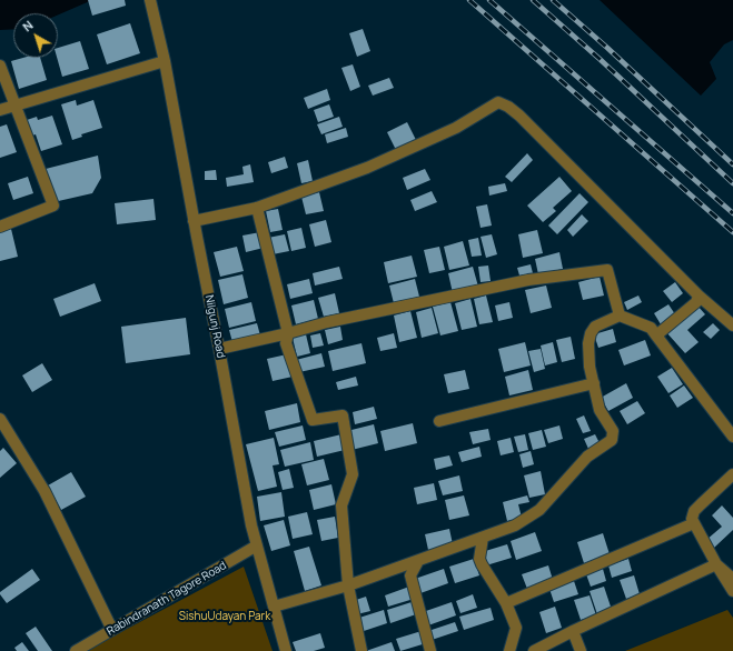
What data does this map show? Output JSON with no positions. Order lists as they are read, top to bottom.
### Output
{
  "streets": {
    "street": ["Nilgunj Road", "Rabindranath Tagore Road"]
  },
  "crossings": [
    ["Nilgunj Road", "Rabindranath Tagore Road"]
  ],
  "parks": ["SishuUdayan Park"],
  "north": "top left"
}
